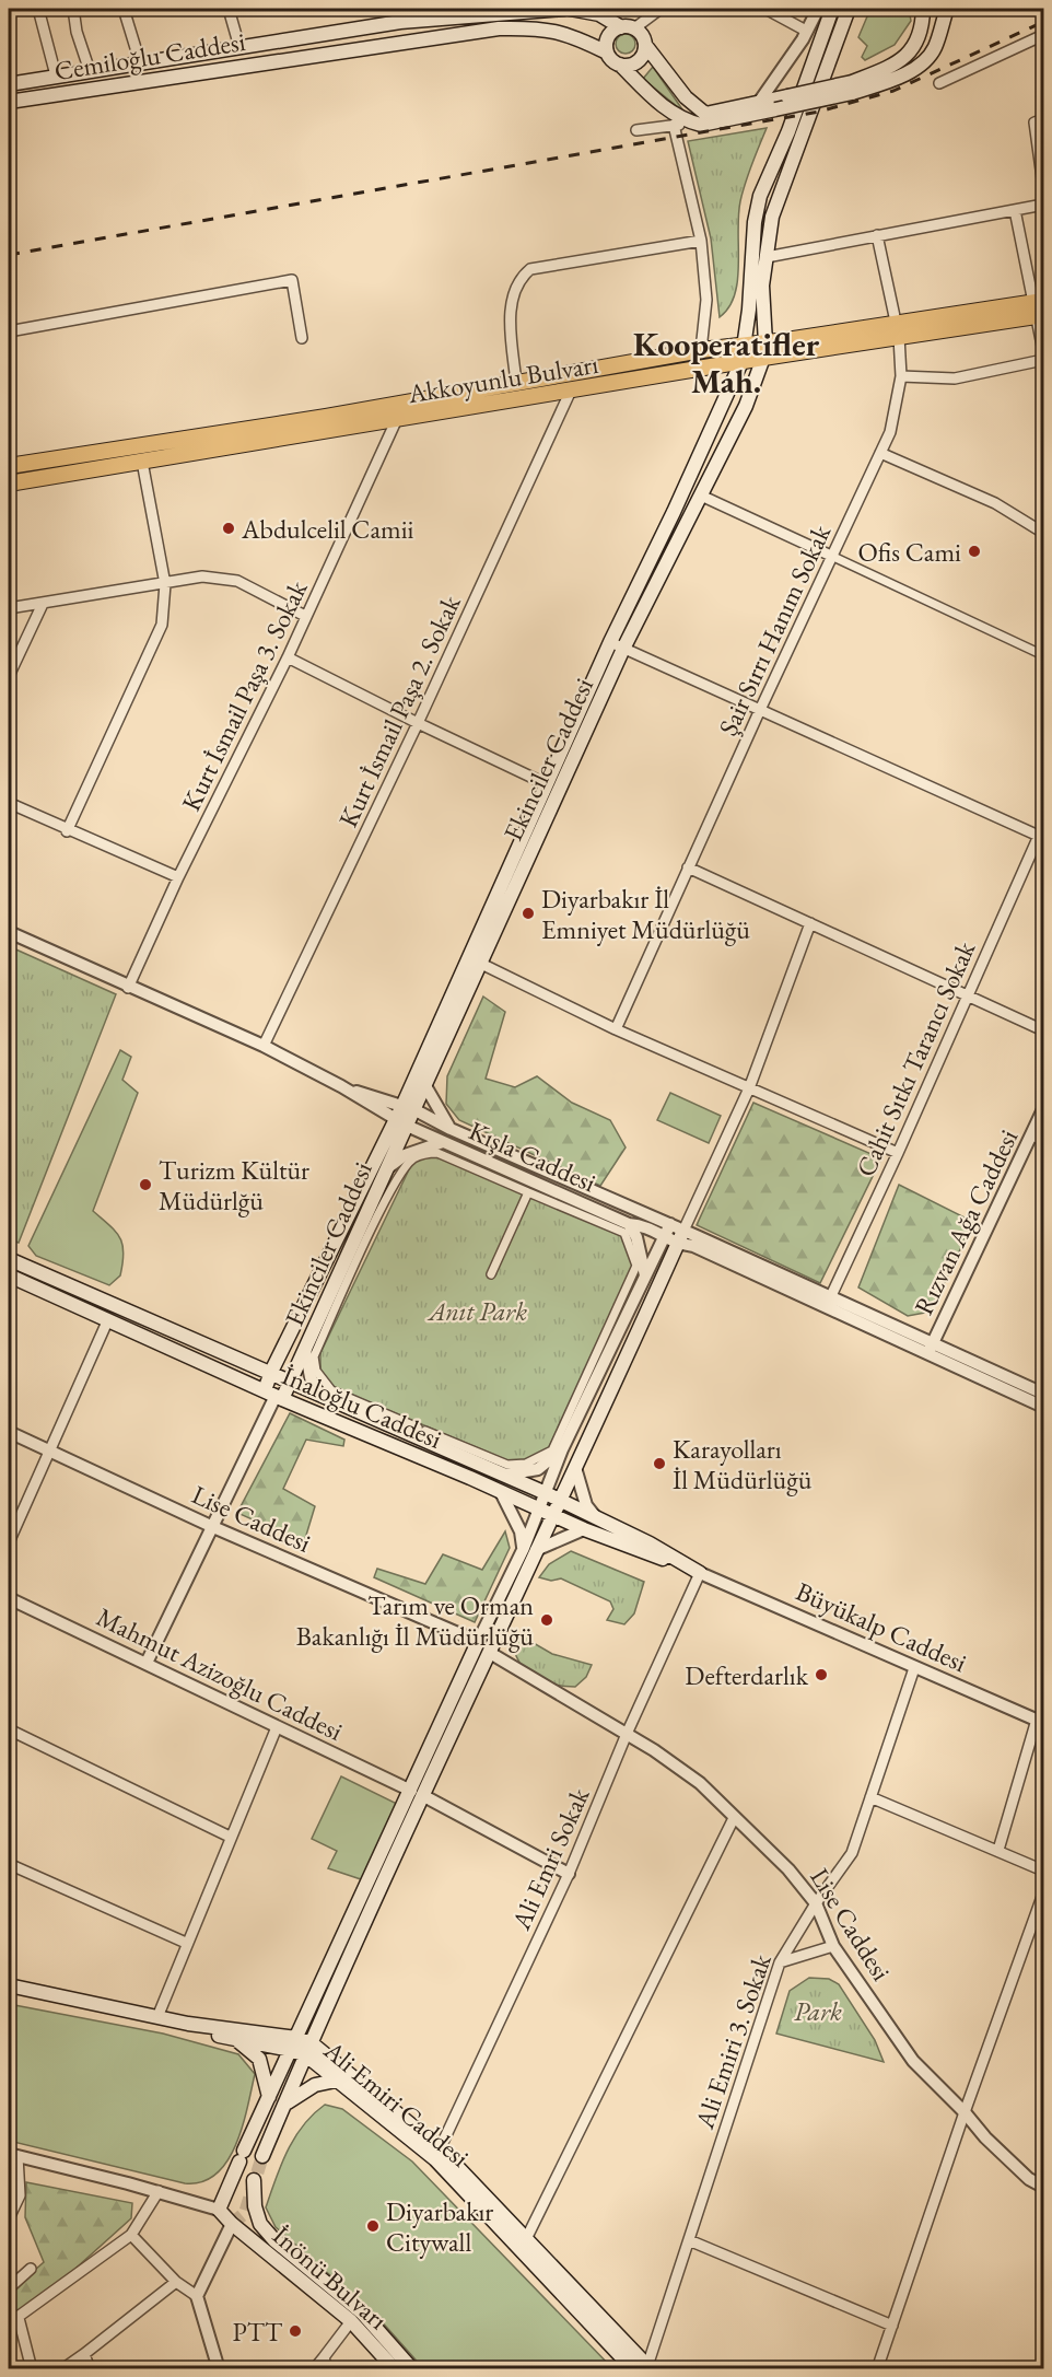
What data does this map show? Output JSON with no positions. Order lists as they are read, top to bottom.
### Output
{
  "streets": {
    "main road": [
      "Cemiloğlu Caddesi",
      "Akkoyunlu Bulvarı",
      "Ekinciler Caddesi",
      "İnaloğlu Caddesi",
      "Ali Emiri Caddesi",
      "İnönü Bulvarı"
    ],
    "street": [
      "Şair Sırrı Hanım Sokak",
      "Kurt İsmail Paşa 3. Sokak",
      "Kurt İsmail Paşa 2. Sokak",
      "Cahit Sıtkı Tarancı Sokak",
      "Kışla Caddesi",
      "Rızvan Ağa Caddesi",
      "Lise Caddesi",
      "Büyükalp Caddesi",
      "Mahmut Azizoğlu Caddesi",
      "Ali Emri Sokak",
      "Ali Emiri 3. Sokak"
    ]
  },
  "crossings": [
    ["Akkoyunlu Bulvarı", "Şair Sırrı Hanım Sokak"],
    ["Akkoyunlu Bulvarı", "Kurt İsmail Paşa 3. Sokak"],
    ["Akkoyunlu Bulvarı", "Kurt İsmail Paşa 2. Sokak"],
    ["Akkoyunlu Bulvarı", "Ekinciler Caddesi"],
    ["Kurt İsmail Paşa 3. Sokak", "Kışla Caddesi"],
    ["Kurt İsmail Paşa 2. Sokak", "Kışla Caddesi"],
    ["Ekinciler Caddesi", "Kışla Caddesi"],
    ["Ekinciler Caddesi", "İnaloğlu Caddesi"],
    ["Ekinciler Caddesi", "Lise Caddesi"],
    ["Ekinciler Caddesi", "Mahmut Azizoğlu Caddesi"],
    ["Cahit Sıtkı Tarancı Sokak", "Kışla Caddesi"],
    ["Kışla Caddesi", "Rızvan Ağa Caddesi"],
    ["İnaloğlu Caddesi", "Büyükalp Caddesi"],
    ["İnaloğlu Caddesi", "Ali Emri Sokak"],
    ["Lise Caddesi", "Ali Emri Sokak"],
    ["Lise Caddesi", "Ali Emiri 3. Sokak"],
    ["Büyükalp Caddesi", "Ali Emri Sokak"],
    ["Büyükalp Caddesi", "Ali Emiri 3. Sokak"],
    ["Mahmut Azizoğlu Caddesi", "Ali Emri Sokak"],
    ["Ali Emri Sokak", "Ali Emiri Caddesi"]
  ],
  "districts": ["Kooperatifler Mah."],
  "parks": ["Anıt Park", "Park"],
  "places": [
    "Abdulcelil Camii",
    "Ofis Cami",
    "Diyarbakır İl Emniyet Müdürlüğü",
    "Turizm Kültür Müdürlğü",
    "Karayolları İl Müdürlüğü",
    "Tarım ve Orman Bakanlığı İl Müdürlüğü",
    "Defterdarlık",
    "Diyarbakır Citywall",
    "PTT"
  ]
}
